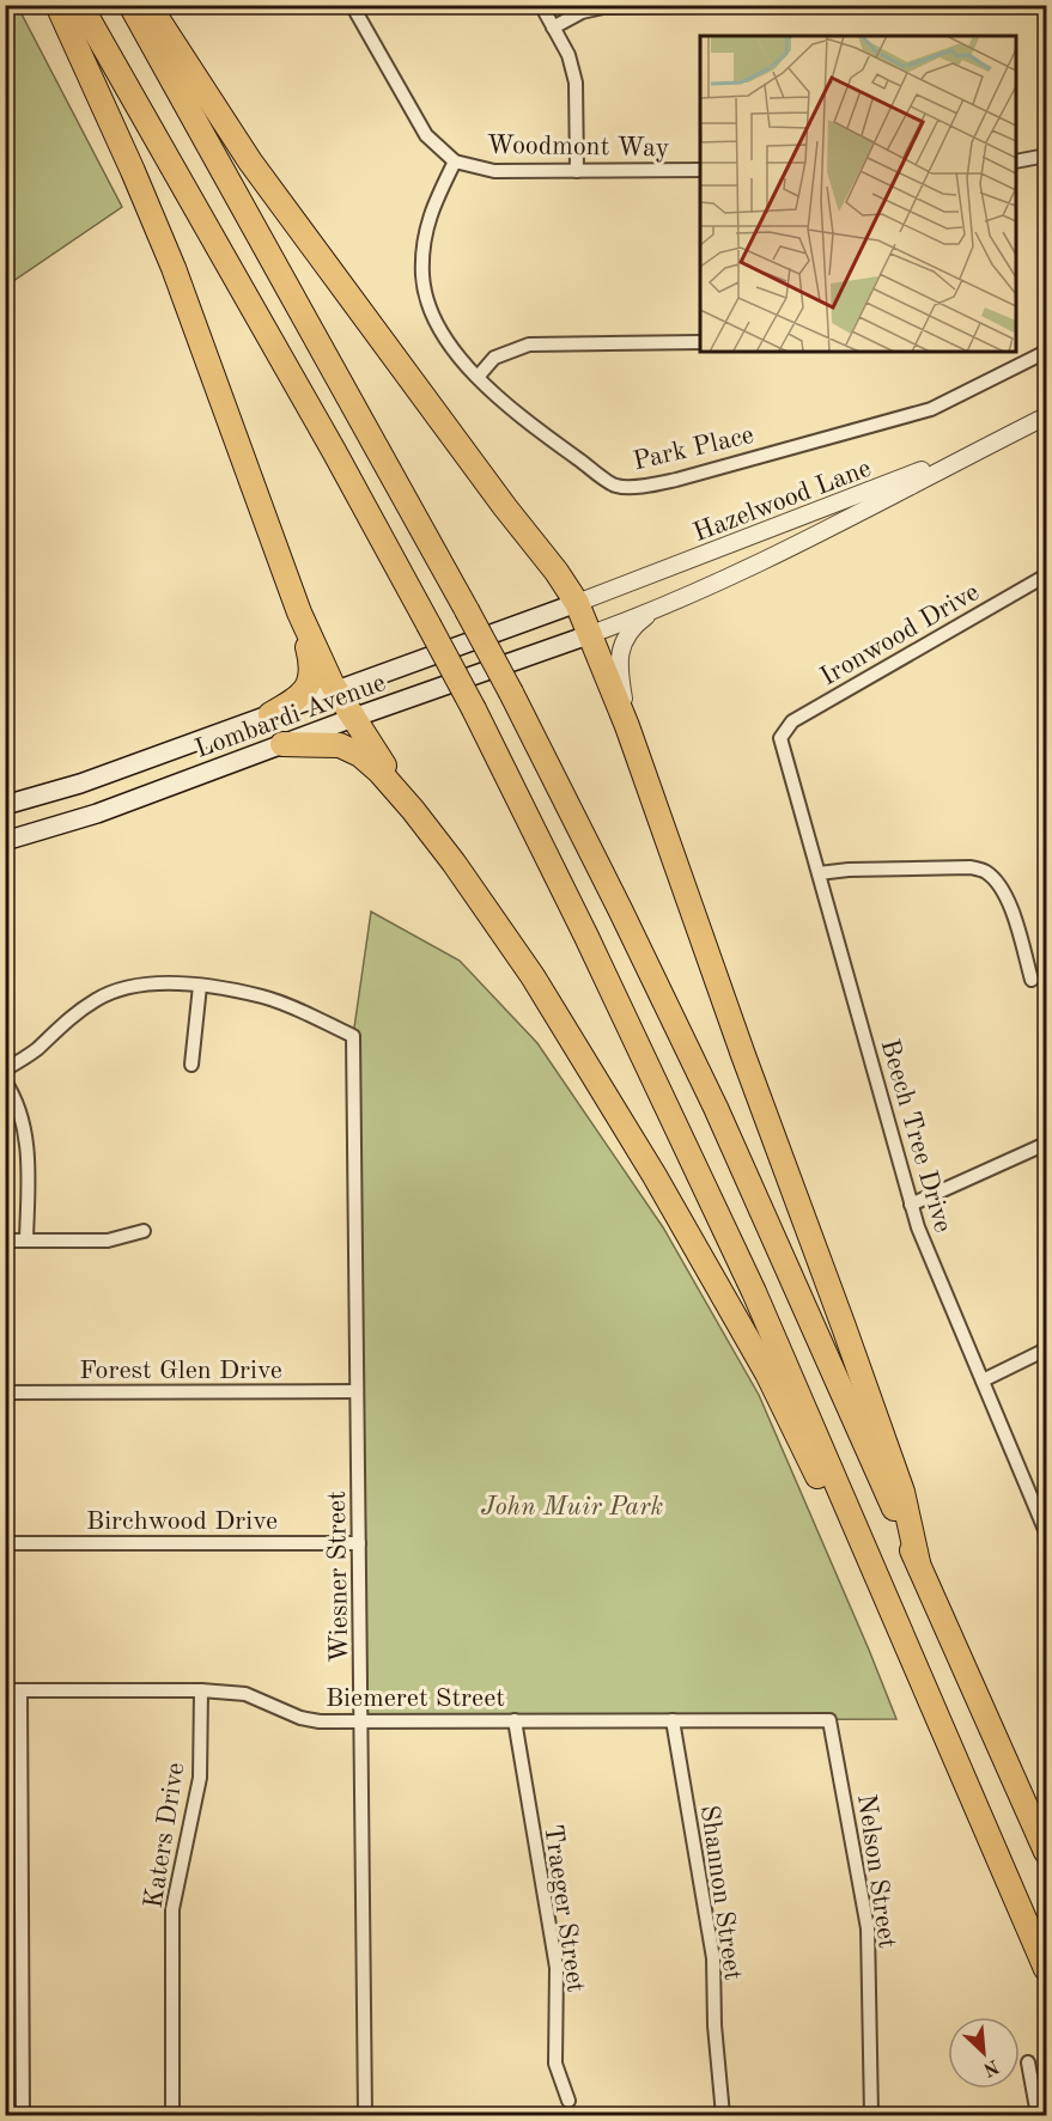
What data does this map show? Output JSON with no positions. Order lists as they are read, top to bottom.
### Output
{
  "streets": {
    "main road": ["Lombardi Avenue"],
    "street": [
      "Woodmont Way",
      "Park Place",
      "Hazelwood Lane",
      "Ironwood Drive",
      "Beech Tree Drive",
      "Forest Glen Drive",
      "Birchwood Drive",
      "Wiesner Street",
      "Biemeret Street",
      "Katers Drive",
      "Nelson Street",
      "Shannon Street",
      "Traeger Street"
    ]
  },
  "crossings": [
    ["Woodmont Way", "Park Place"],
    ["Hazelwood Lane", "Lombardi Avenue"],
    ["Ironwood Drive", "Beech Tree Drive"],
    ["Forest Glen Drive", "Wiesner Street"],
    ["Birchwood Drive", "Wiesner Street"],
    ["Wiesner Street", "Biemeret Street"],
    ["Biemeret Street", "Katers Drive"],
    ["Biemeret Street", "Nelson Street"],
    ["Biemeret Street", "Shannon Street"],
    ["Biemeret Street", "Traeger Street"]
  ],
  "parks": ["John Muir Park"],
  "north": "bottom right"
}
